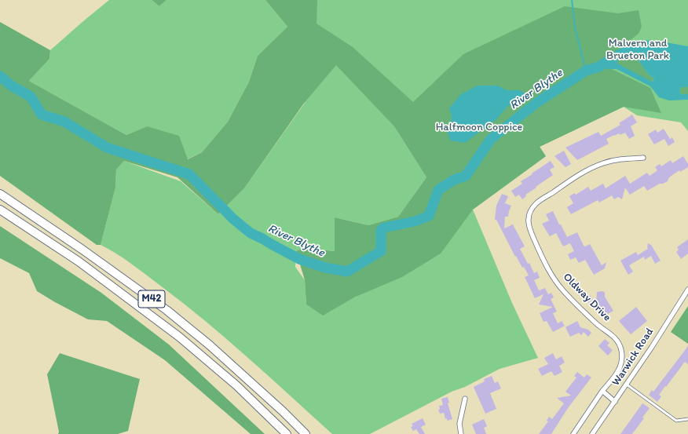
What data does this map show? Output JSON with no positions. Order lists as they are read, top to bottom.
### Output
{
  "streets": {
    "highway": ["M42"],
    "street": ["Oldway Drive", "Warwick Road"]
  },
  "crossings": [
    ["Oldway Drive", "Warwick Road"]
  ],
  "water": ["River Blythe"],
  "parks": ["Malvern and Brueton Park", "Halfmoon Coppice"]
}
